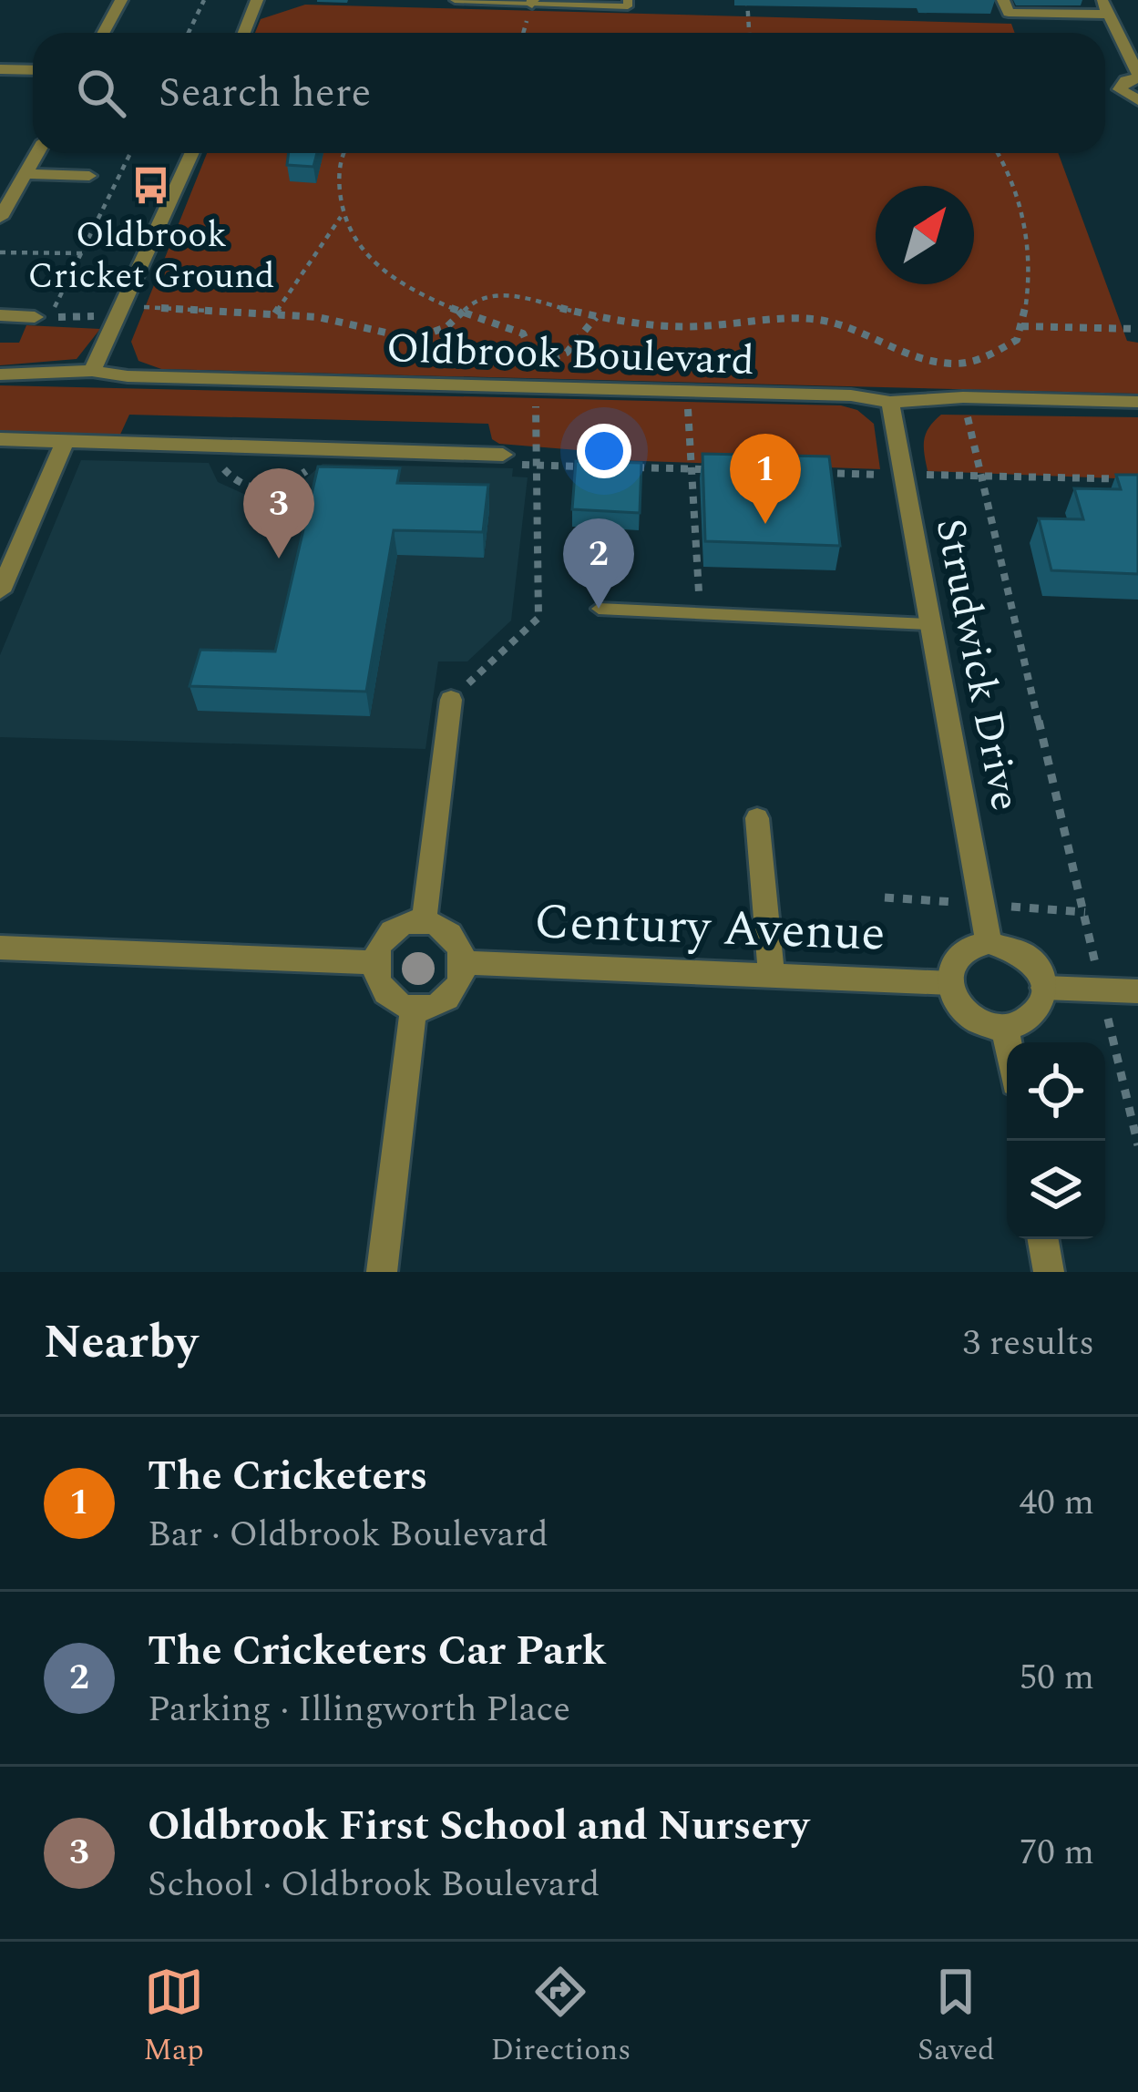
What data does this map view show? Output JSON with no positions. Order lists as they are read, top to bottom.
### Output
{
  "streets": {
    "street": ["Oldbrook Boulevard", "Strudwick Drive", "Century Avenue"]
  },
  "crossings": [
    ["Oldbrook Boulevard", "Strudwick Drive"],
    ["Strudwick Drive", "Century Avenue"]
  ],
  "places": {
    "bus stop": ["Oldbrook Cricket Ground"]
  },
  "north": "top right",
  "page": {
    "search": "Search here",
    "pins": ["1", "3", "2"],
    "heading": ["Nearby", "3 results"],
    "list": [
      {
        "mark": "1",
        "name": "The Cricketers",
        "note": "Bar · Oldbrook Boulevard",
        "value": "40 m"
      },
      {
        "mark": "2",
        "name": "The Cricketers Car Park",
        "note": "Parking · Illingworth Place",
        "value": "50 m"
      },
      {
        "mark": "3",
        "name": "Oldbrook First School and Nursery",
        "note": "School · Oldbrook Boulevard",
        "value": "70 m"
      }
    ],
    "nav": ["Map", "Directions", "Saved"]
  }
}
